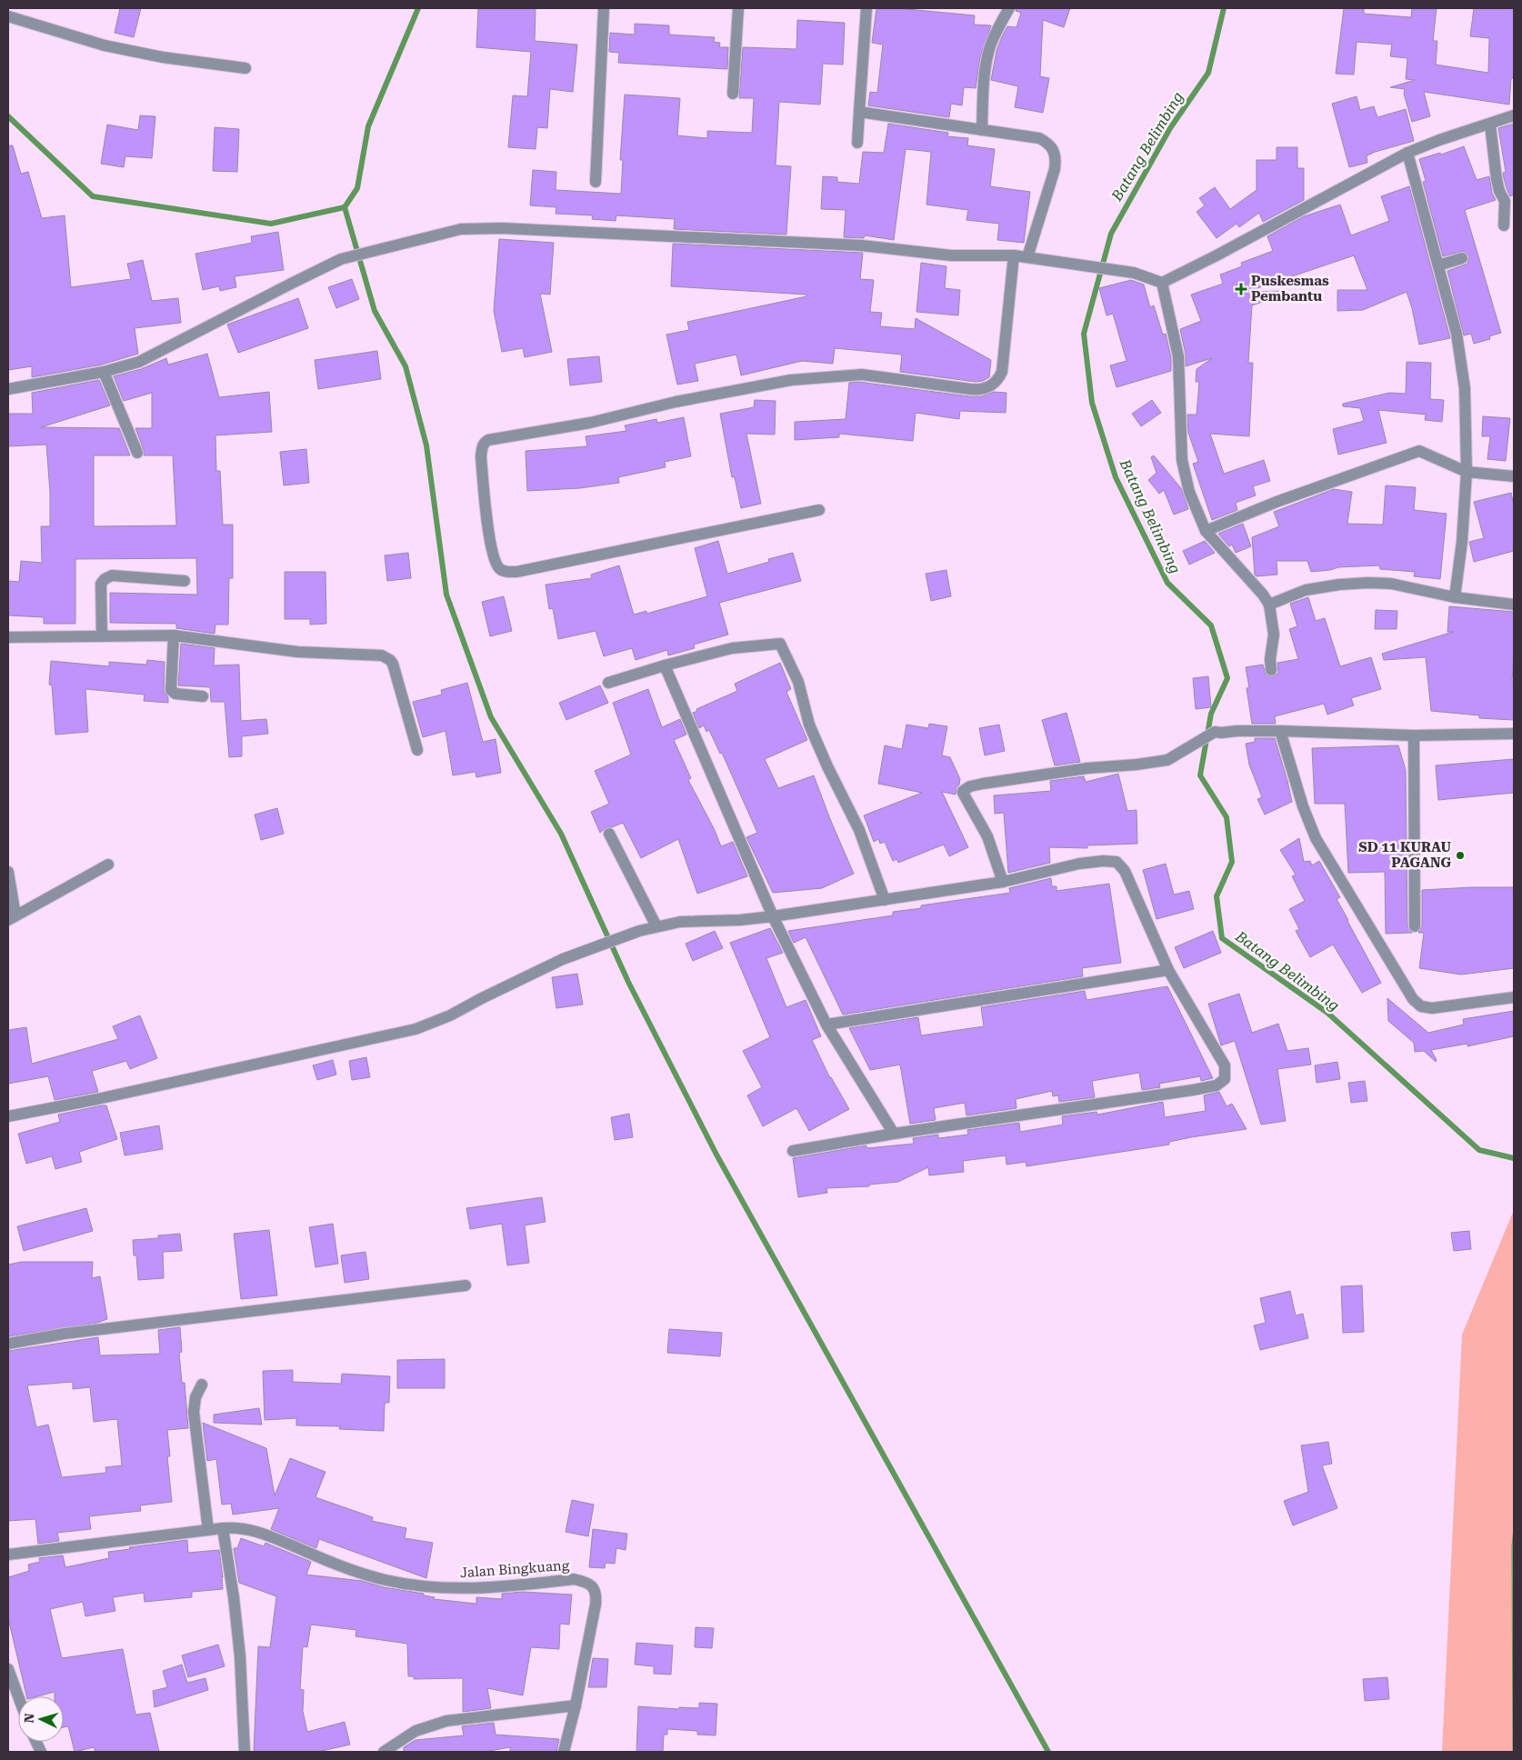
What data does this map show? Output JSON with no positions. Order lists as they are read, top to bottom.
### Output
{
  "streets": {
    "street": ["Jalan Bingkuang"]
  },
  "water": ["Batang Belimbing"],
  "places": {
    "health": ["Puskesmas Pembantu"],
    "other": ["SD 11 KURAU PAGANG"]
  },
  "north": "left"
}
